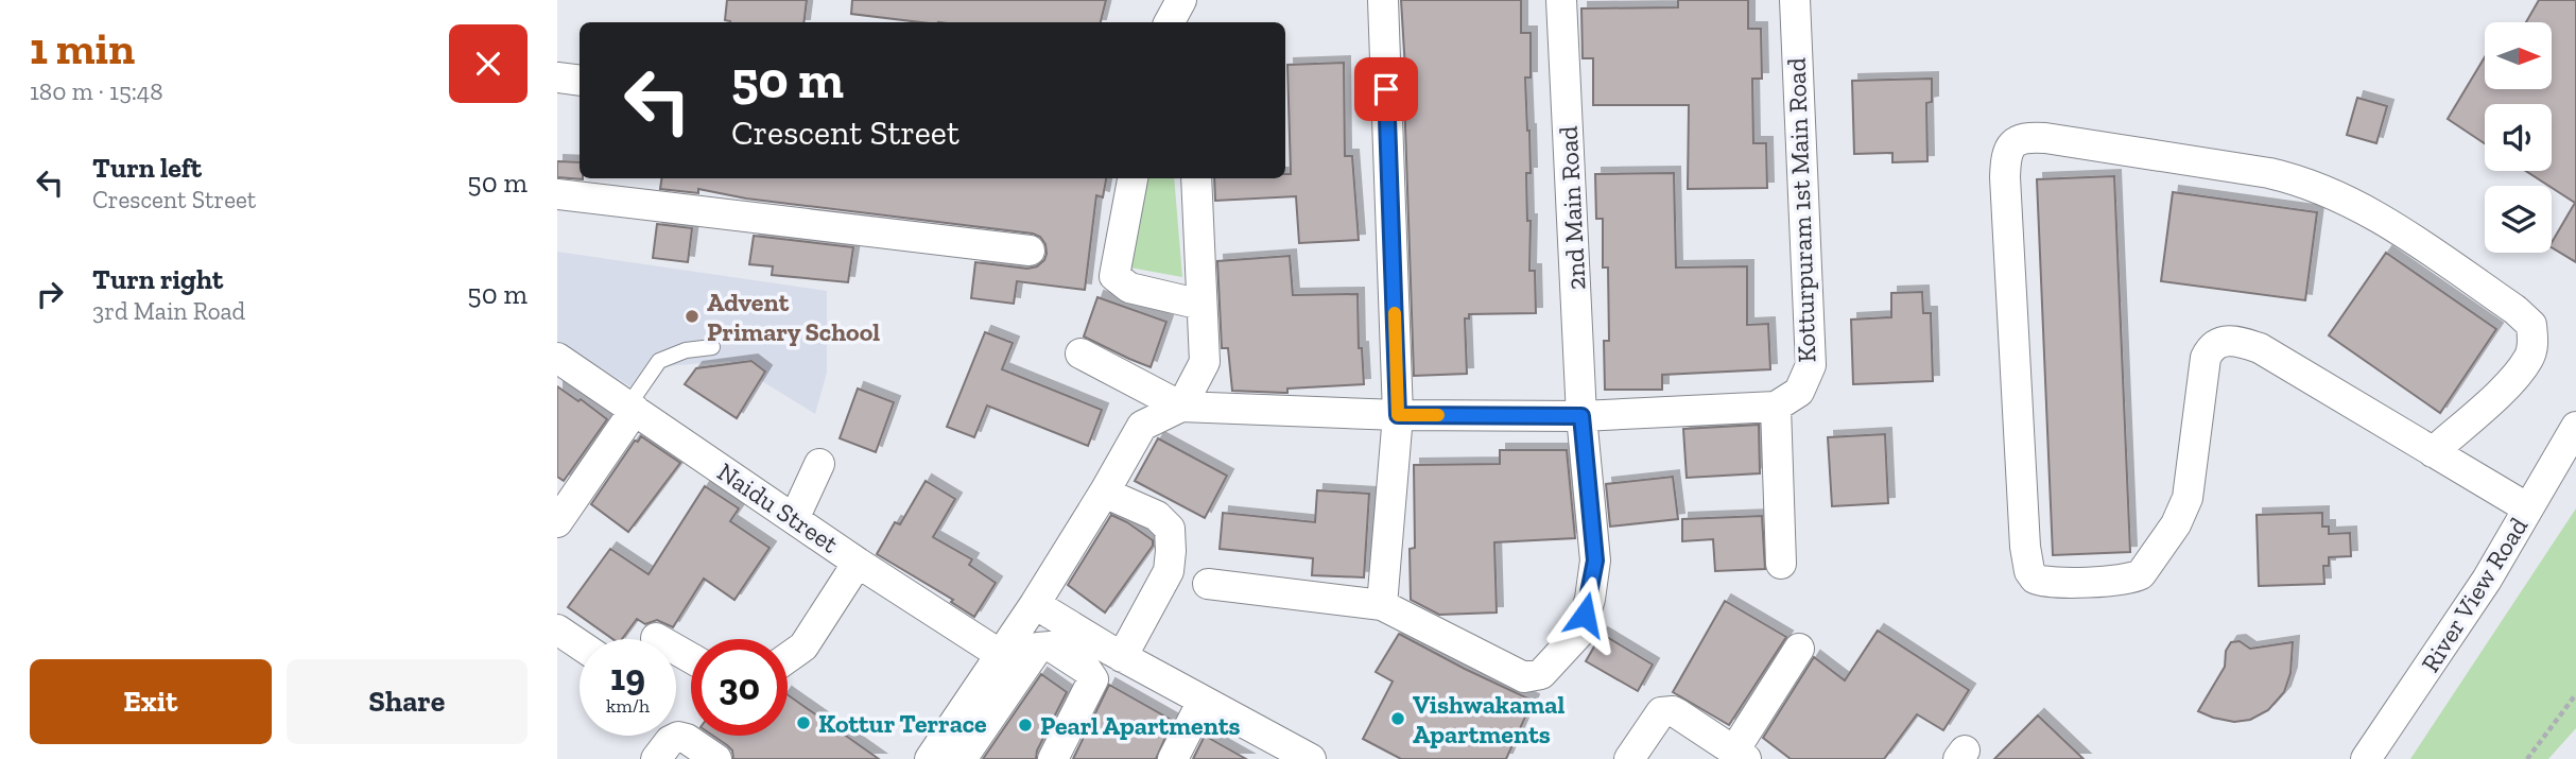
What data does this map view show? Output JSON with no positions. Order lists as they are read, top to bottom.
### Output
{
  "streets": {
    "street": [
      "2nd Main Road",
      "Kotturpuram 1st Main Road",
      "Naidu Street",
      "River View Road"
    ]
  },
  "places": [
    "Advent Primary School",
    "Vishwakamal Apartments",
    "Kottur Terrace",
    "Pearl Apartments"
  ],
  "north": "right",
  "page": {
    "heading": ["1 min", "180 m · 15:48"],
    "turn": ["50 m", "Crescent Street"],
    "list": [
      {
        "name": "Turn left",
        "note": "Crescent Street",
        "value": "50 m"
      },
      {
        "name": "Turn right",
        "note": "3rd Main Road",
        "value": "50 m"
      }
    ],
    "speed": "19 km/h",
    "limit": "30",
    "buttons": ["Exit", "Share"]
  }
}
